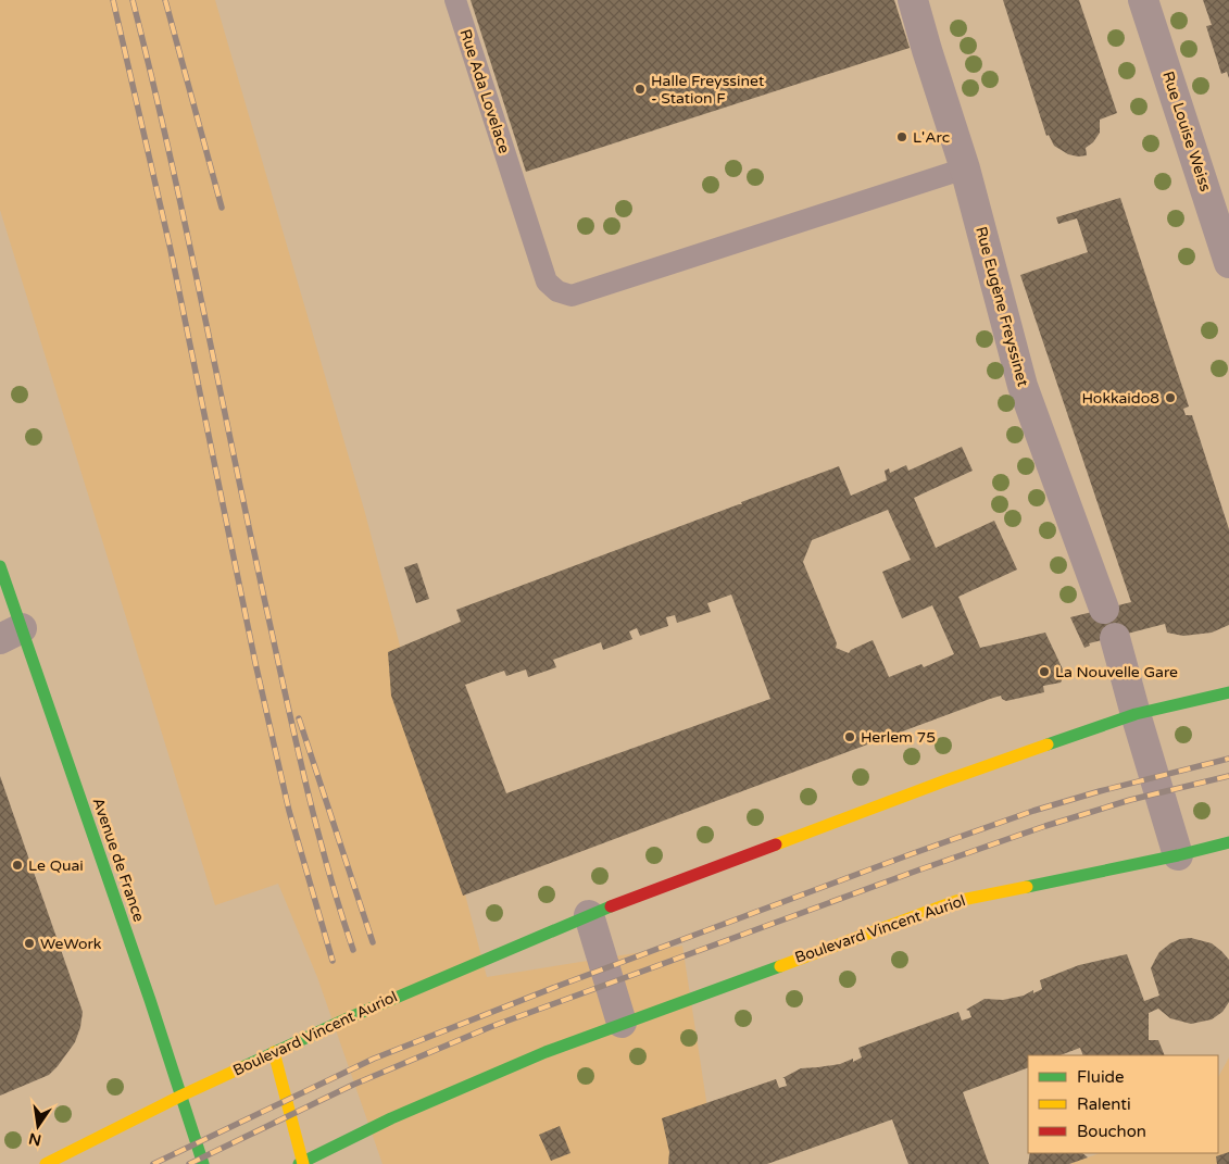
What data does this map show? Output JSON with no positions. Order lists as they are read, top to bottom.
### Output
{
  "streets": {
    "main road": ["Avenue de France", "Boulevard Vincent Auriol"],
    "street": ["Rue Louise Weiss", "Rue Eugène Freyssinet"],
    "lane": ["Rue Ada Lovelace"]
  },
  "crossings": [
    ["Rue Ada Lovelace", "Rue Eugène Freyssinet"],
    ["Avenue de France", "Boulevard Vincent Auriol"]
  ],
  "places": [
    "Halle Freyssinet - Station F",
    "L'Arc",
    "Hokkaido8",
    "La Nouvelle Gare",
    "Herlem 75",
    "Le Quai",
    "WeWork"
  ],
  "legend": ["Fluide", "Ralenti", "Bouchon"],
  "north": "bottom"
}
